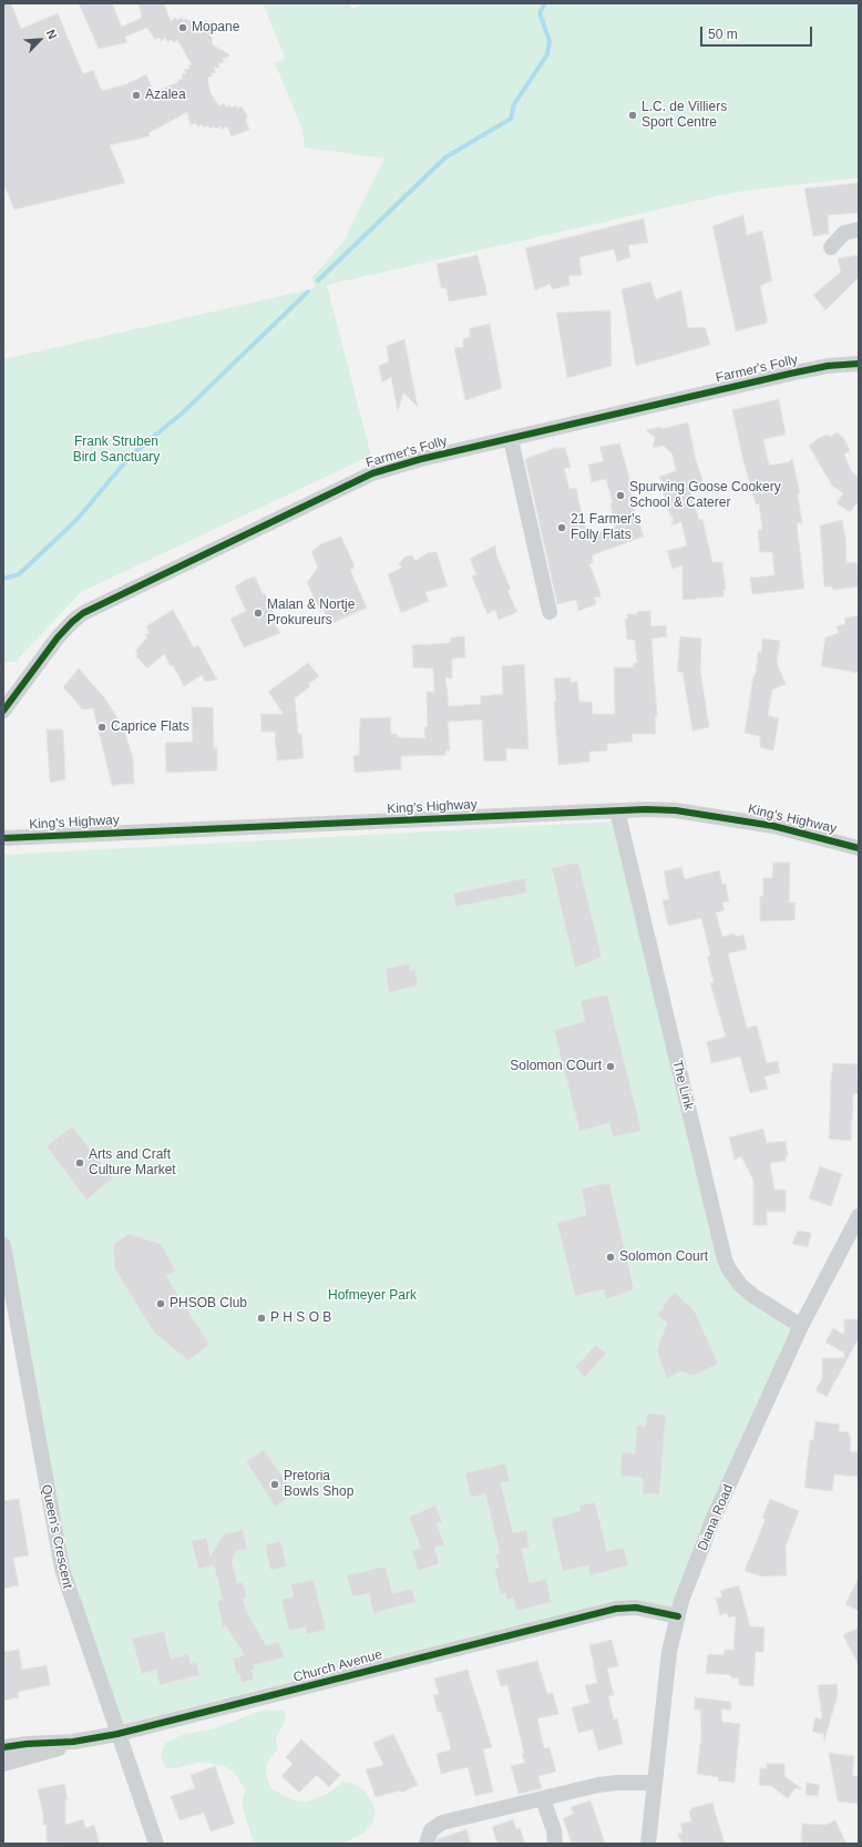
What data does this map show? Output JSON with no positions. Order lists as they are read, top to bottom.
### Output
{
  "streets": {
    "street": [
      "Farmer's Folly",
      "King's Highway",
      "The Link",
      "Diana Road",
      "Queen's Crescent",
      "Church Avenue"
    ]
  },
  "crossings": [
    ["King's Highway", "The Link"],
    ["The Link", "Diana Road"],
    ["Diana Road", "Church Avenue"],
    ["Queen's Crescent", "Church Avenue"]
  ],
  "parks": ["Frank Struben Bird Sanctuary", "Hofmeyer Park"],
  "places": [
    "Mopane",
    "Azalea",
    "L.C. de Villiers Sport Centre",
    "Spurwing Goose Cookery School & Caterer",
    "21 Farmer's Folly Flats",
    "Malan & Nortje Prokureurs",
    "Caprice Flats",
    "Solomon COurt",
    "Arts and Craft Culture Market",
    "Solomon Court",
    "PHSOB Club",
    "P H S O B",
    "Pretoria Bowls Shop"
  ],
  "scale_bar": "50 m",
  "north": "top right"
}
